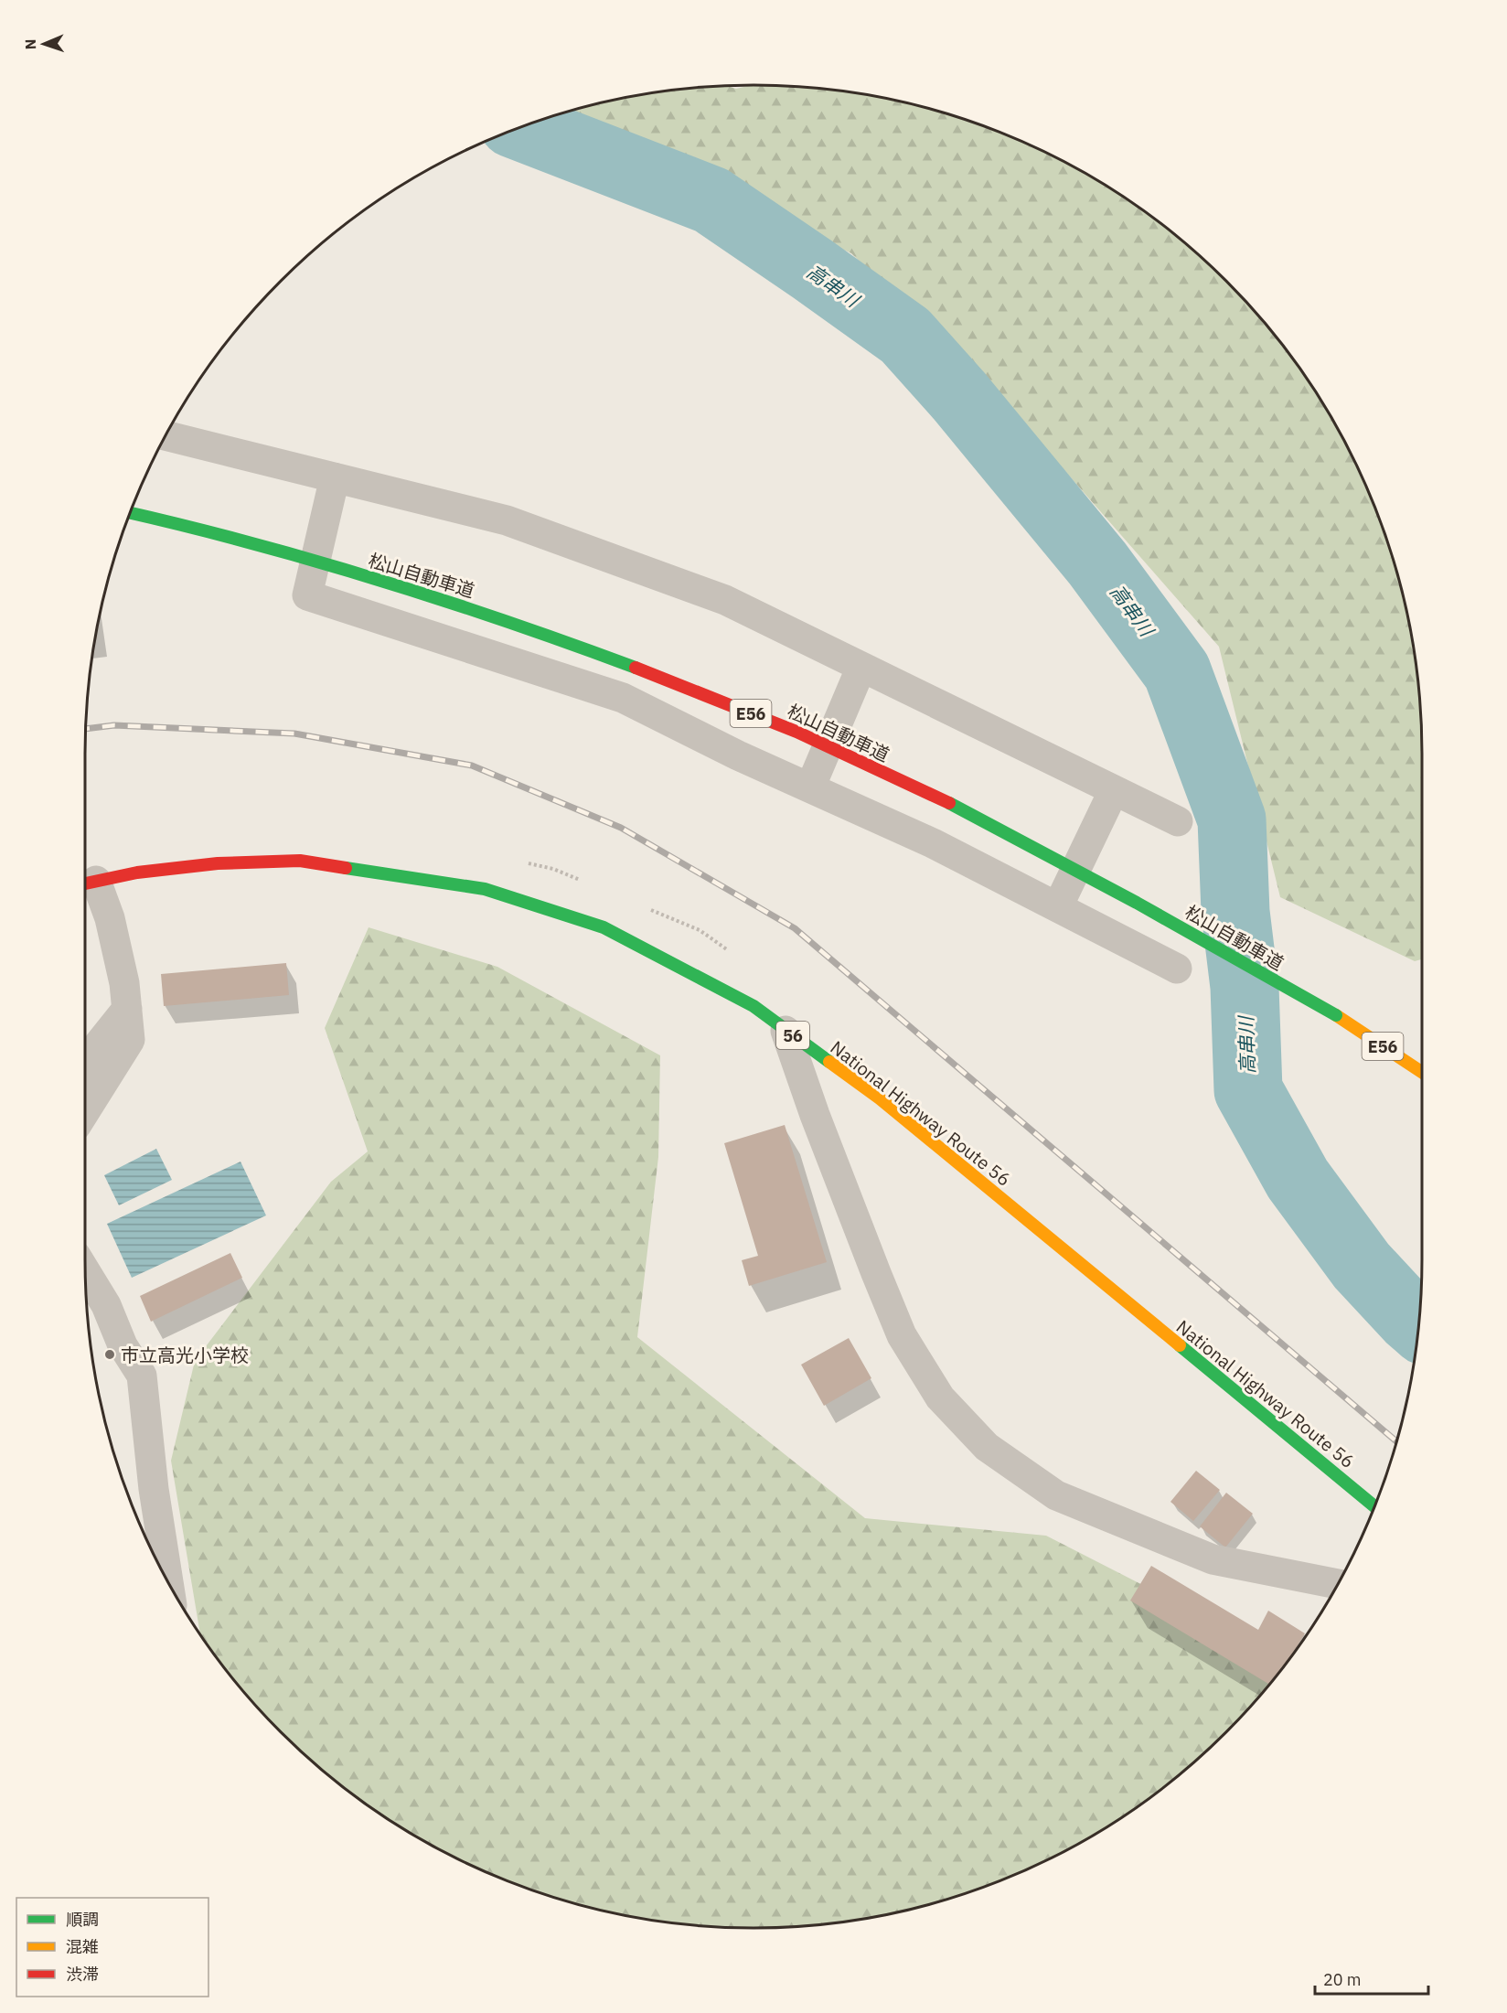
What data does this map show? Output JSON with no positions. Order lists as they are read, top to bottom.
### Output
{
  "streets": {
    "highway": [
      "松山自動車道",
      "E56",
      "56",
      "National Highway Route 56"
    ]
  },
  "water": ["高串川"],
  "places": ["市立高光小学校"],
  "legend": ["順調", "混雑", "渋滞"],
  "scale_bar": "20 m",
  "north": "left"
}
